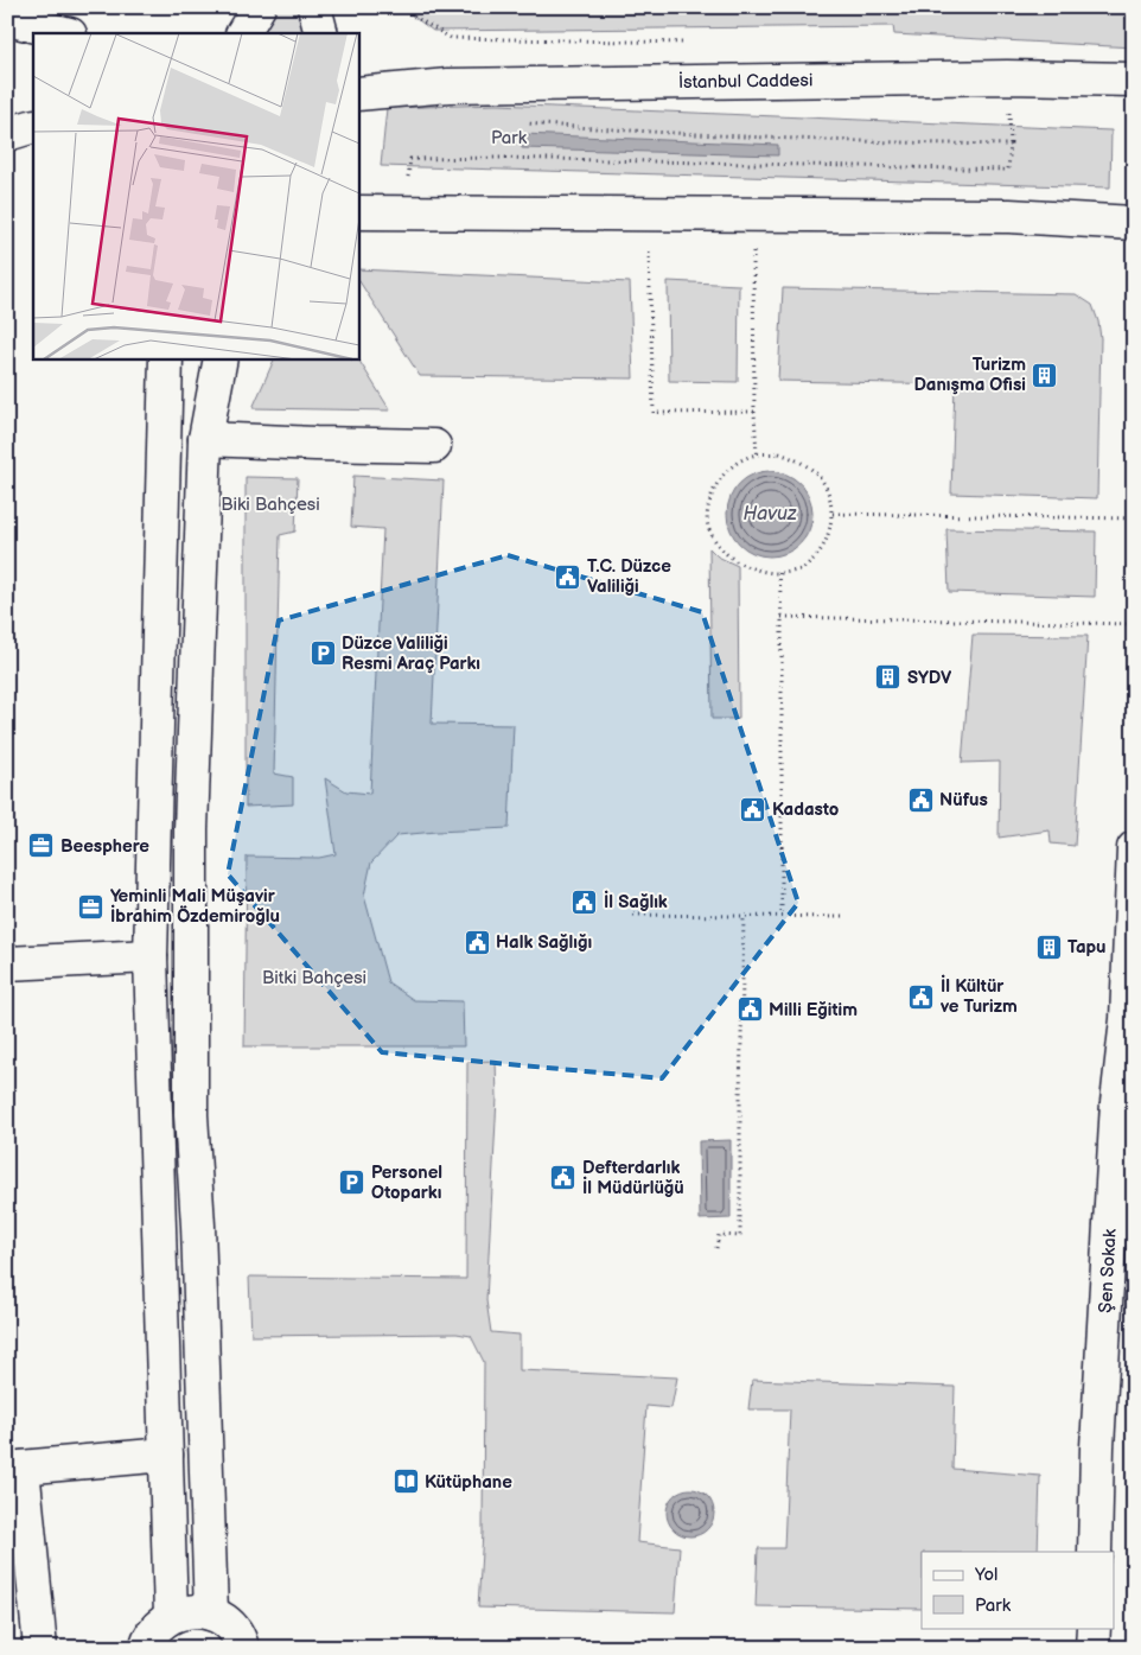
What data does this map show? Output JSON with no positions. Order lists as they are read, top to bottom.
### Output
{
  "streets": {
    "main road": ["İstanbul Caddesi", "Şen Sokak"]
  },
  "water": ["Havuz"],
  "parks": ["Park", "Biki Bahçesi", "Bitki Bahçesi"],
  "places": {
    "building": ["Turizm Danışma Ofisi", "SYDV", "Tapu"],
    "public building": [
      "T.C. Düzce Valiliği",
      "Nüfus",
      "Kadasto",
      "İl Sağlık",
      "Halk Sağlığı",
      "İl Kültür ve Turizm",
      "Milli Eğitim",
      "Defterdarlık İl Müdürlüğü"
    ],
    "parking": ["Düzce Valiliği Resmi Araç Parkı", "Personel Otoparkı"],
    "office": ["Beesphere", "Yeminli Mali Müşavir İbrahim Özdemiroğlu"],
    "library": ["Kütüphane"]
  },
  "legend": ["Yol", "Park"]
}
